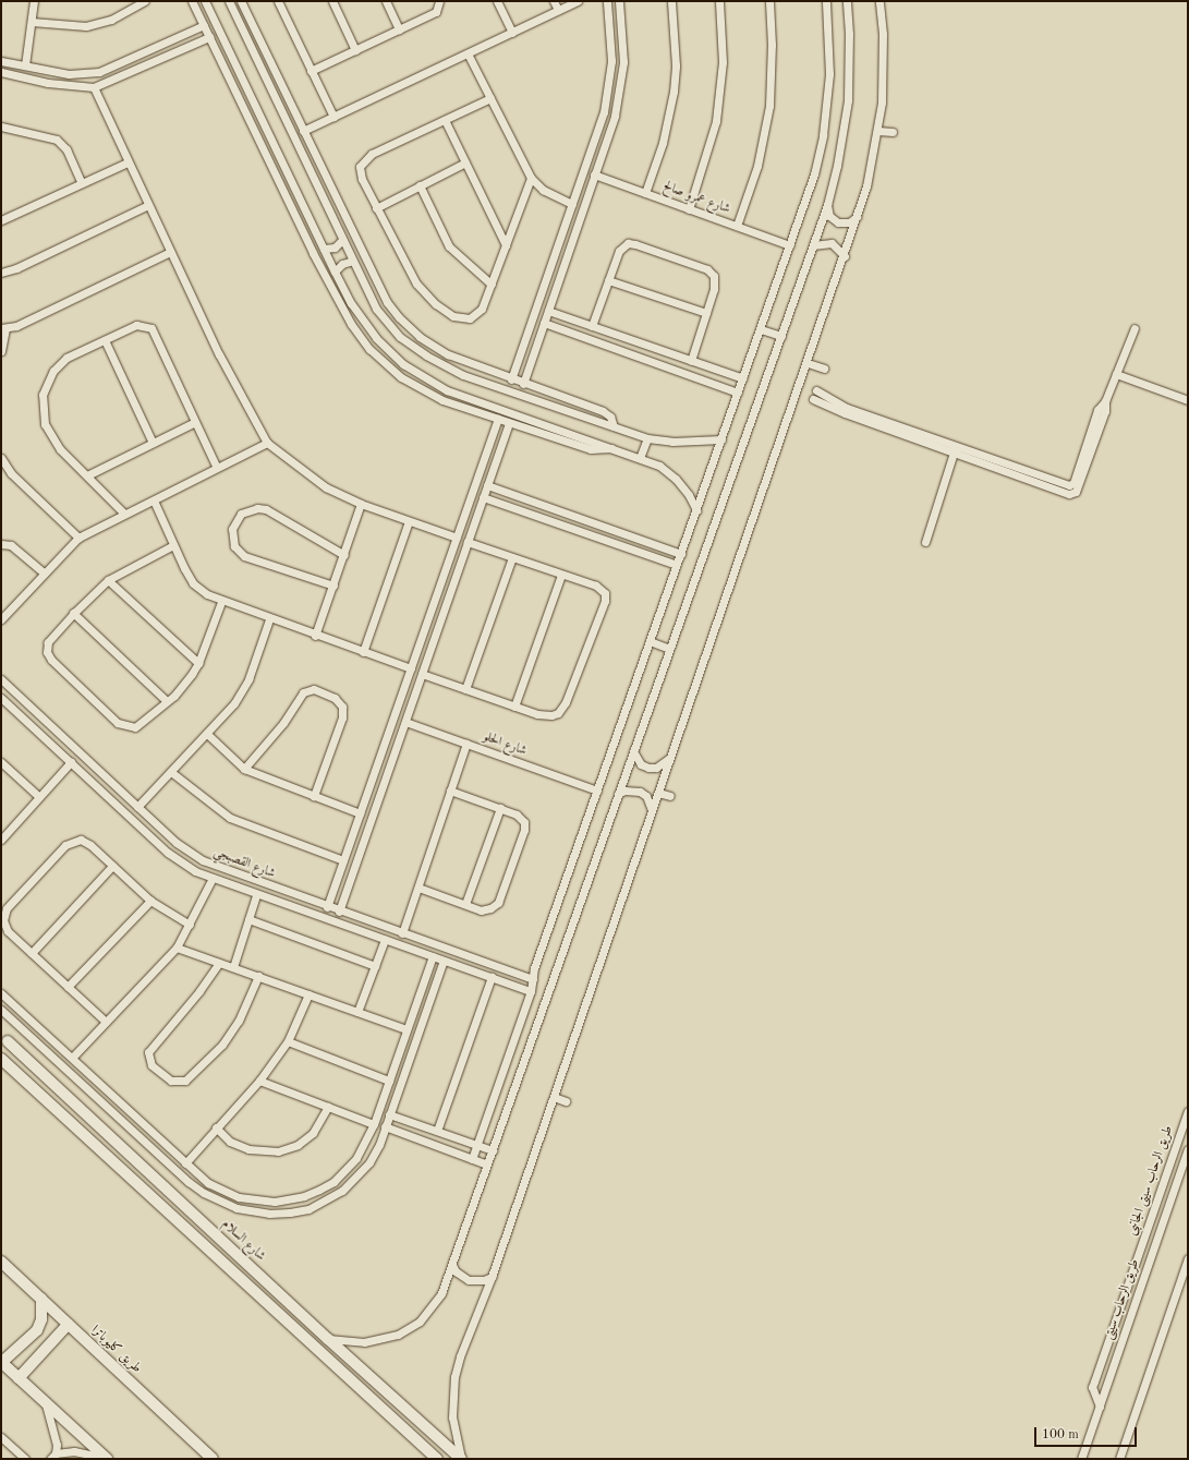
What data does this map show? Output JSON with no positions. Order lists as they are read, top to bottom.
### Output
{
  "streets": {
    "main road": ["شارع السلام", "طريق كليوباترا"],
    "street": [
      "شارع عمرو صالح",
      "شارع الحلو",
      "شارع القصبجي",
      "طريق الرحاب سيتى الجانبى",
      "طريق الرحاب سيتى"
    ]
  },
  "crossings": [
    ["طريق الرحاب سيتى الجانبى", "طريق الرحاب سيتى"]
  ],
  "scale_bar": "100 m"
}
